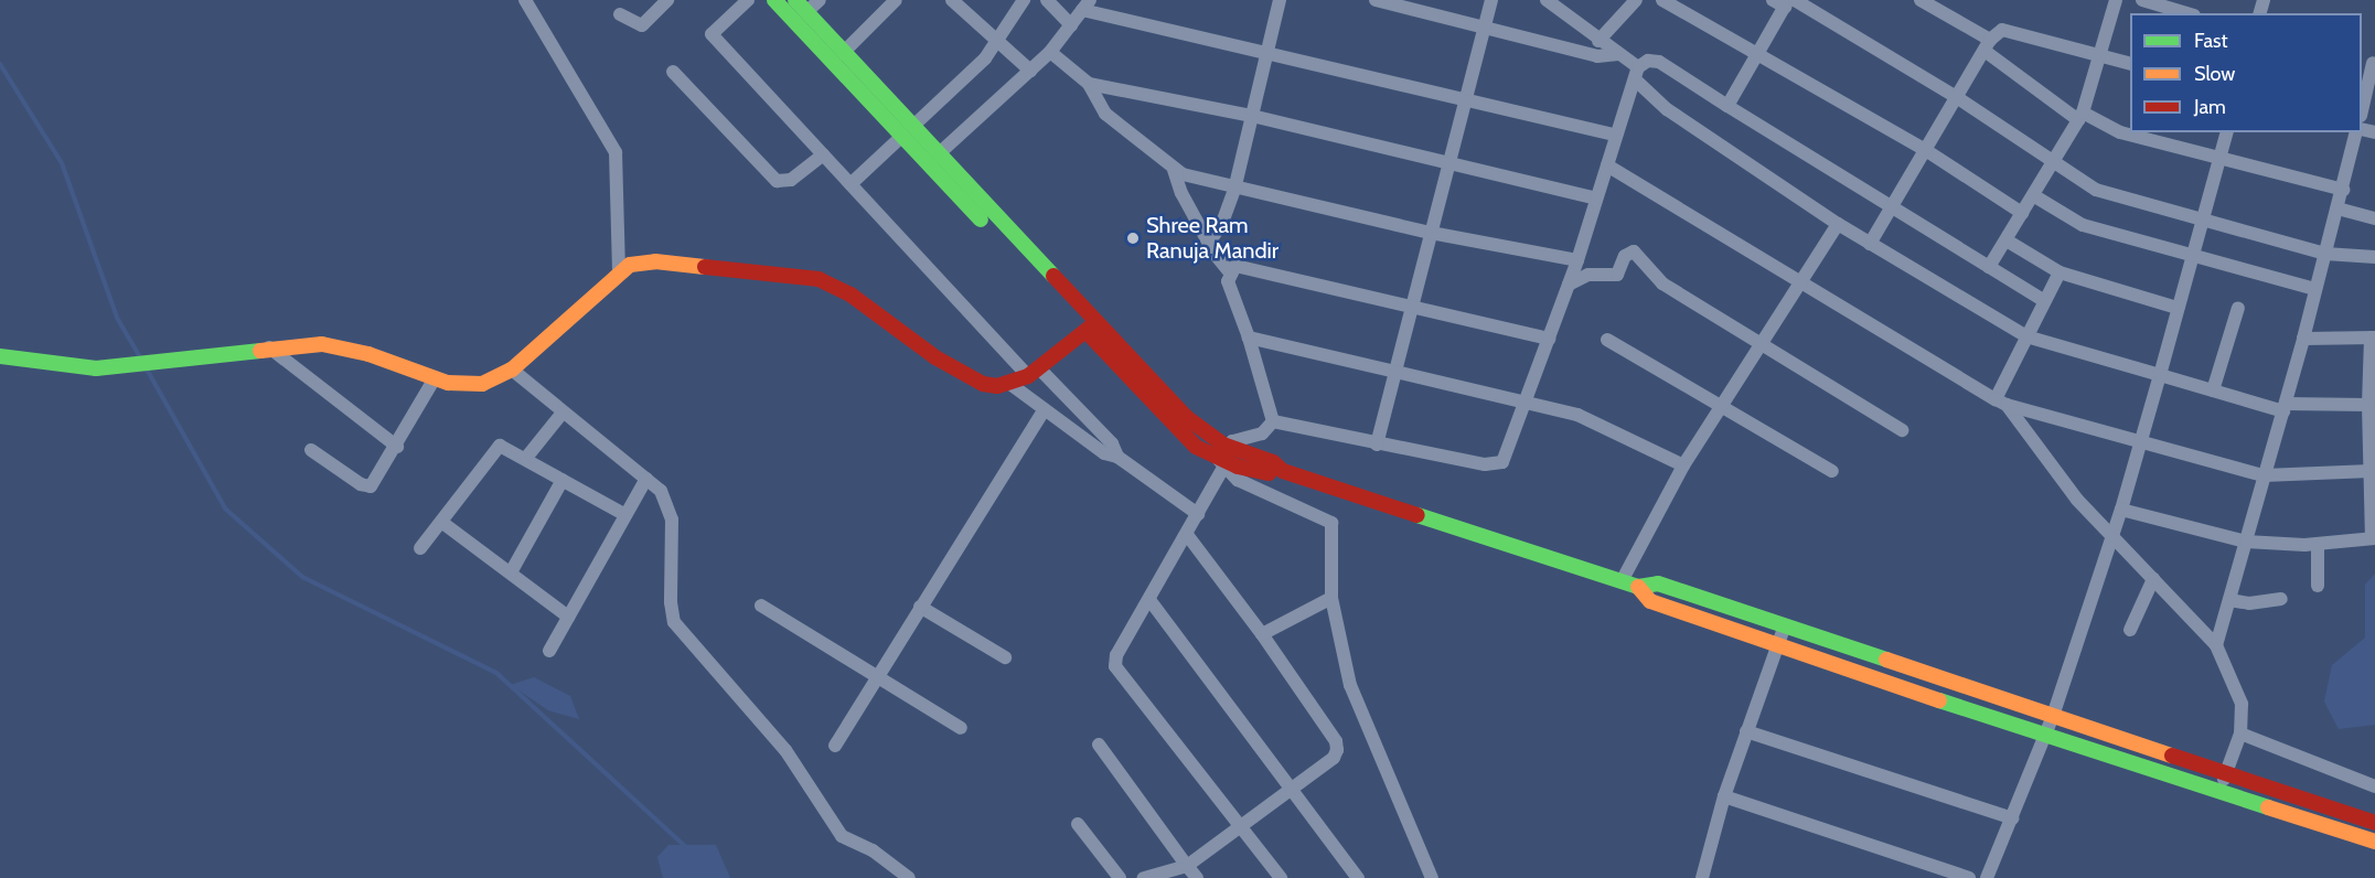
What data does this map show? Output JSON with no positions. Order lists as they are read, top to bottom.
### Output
{
  "places": ["Shree Ram Ranuja Mandir"],
  "legend": ["Fast", "Slow", "Jam"]
}
